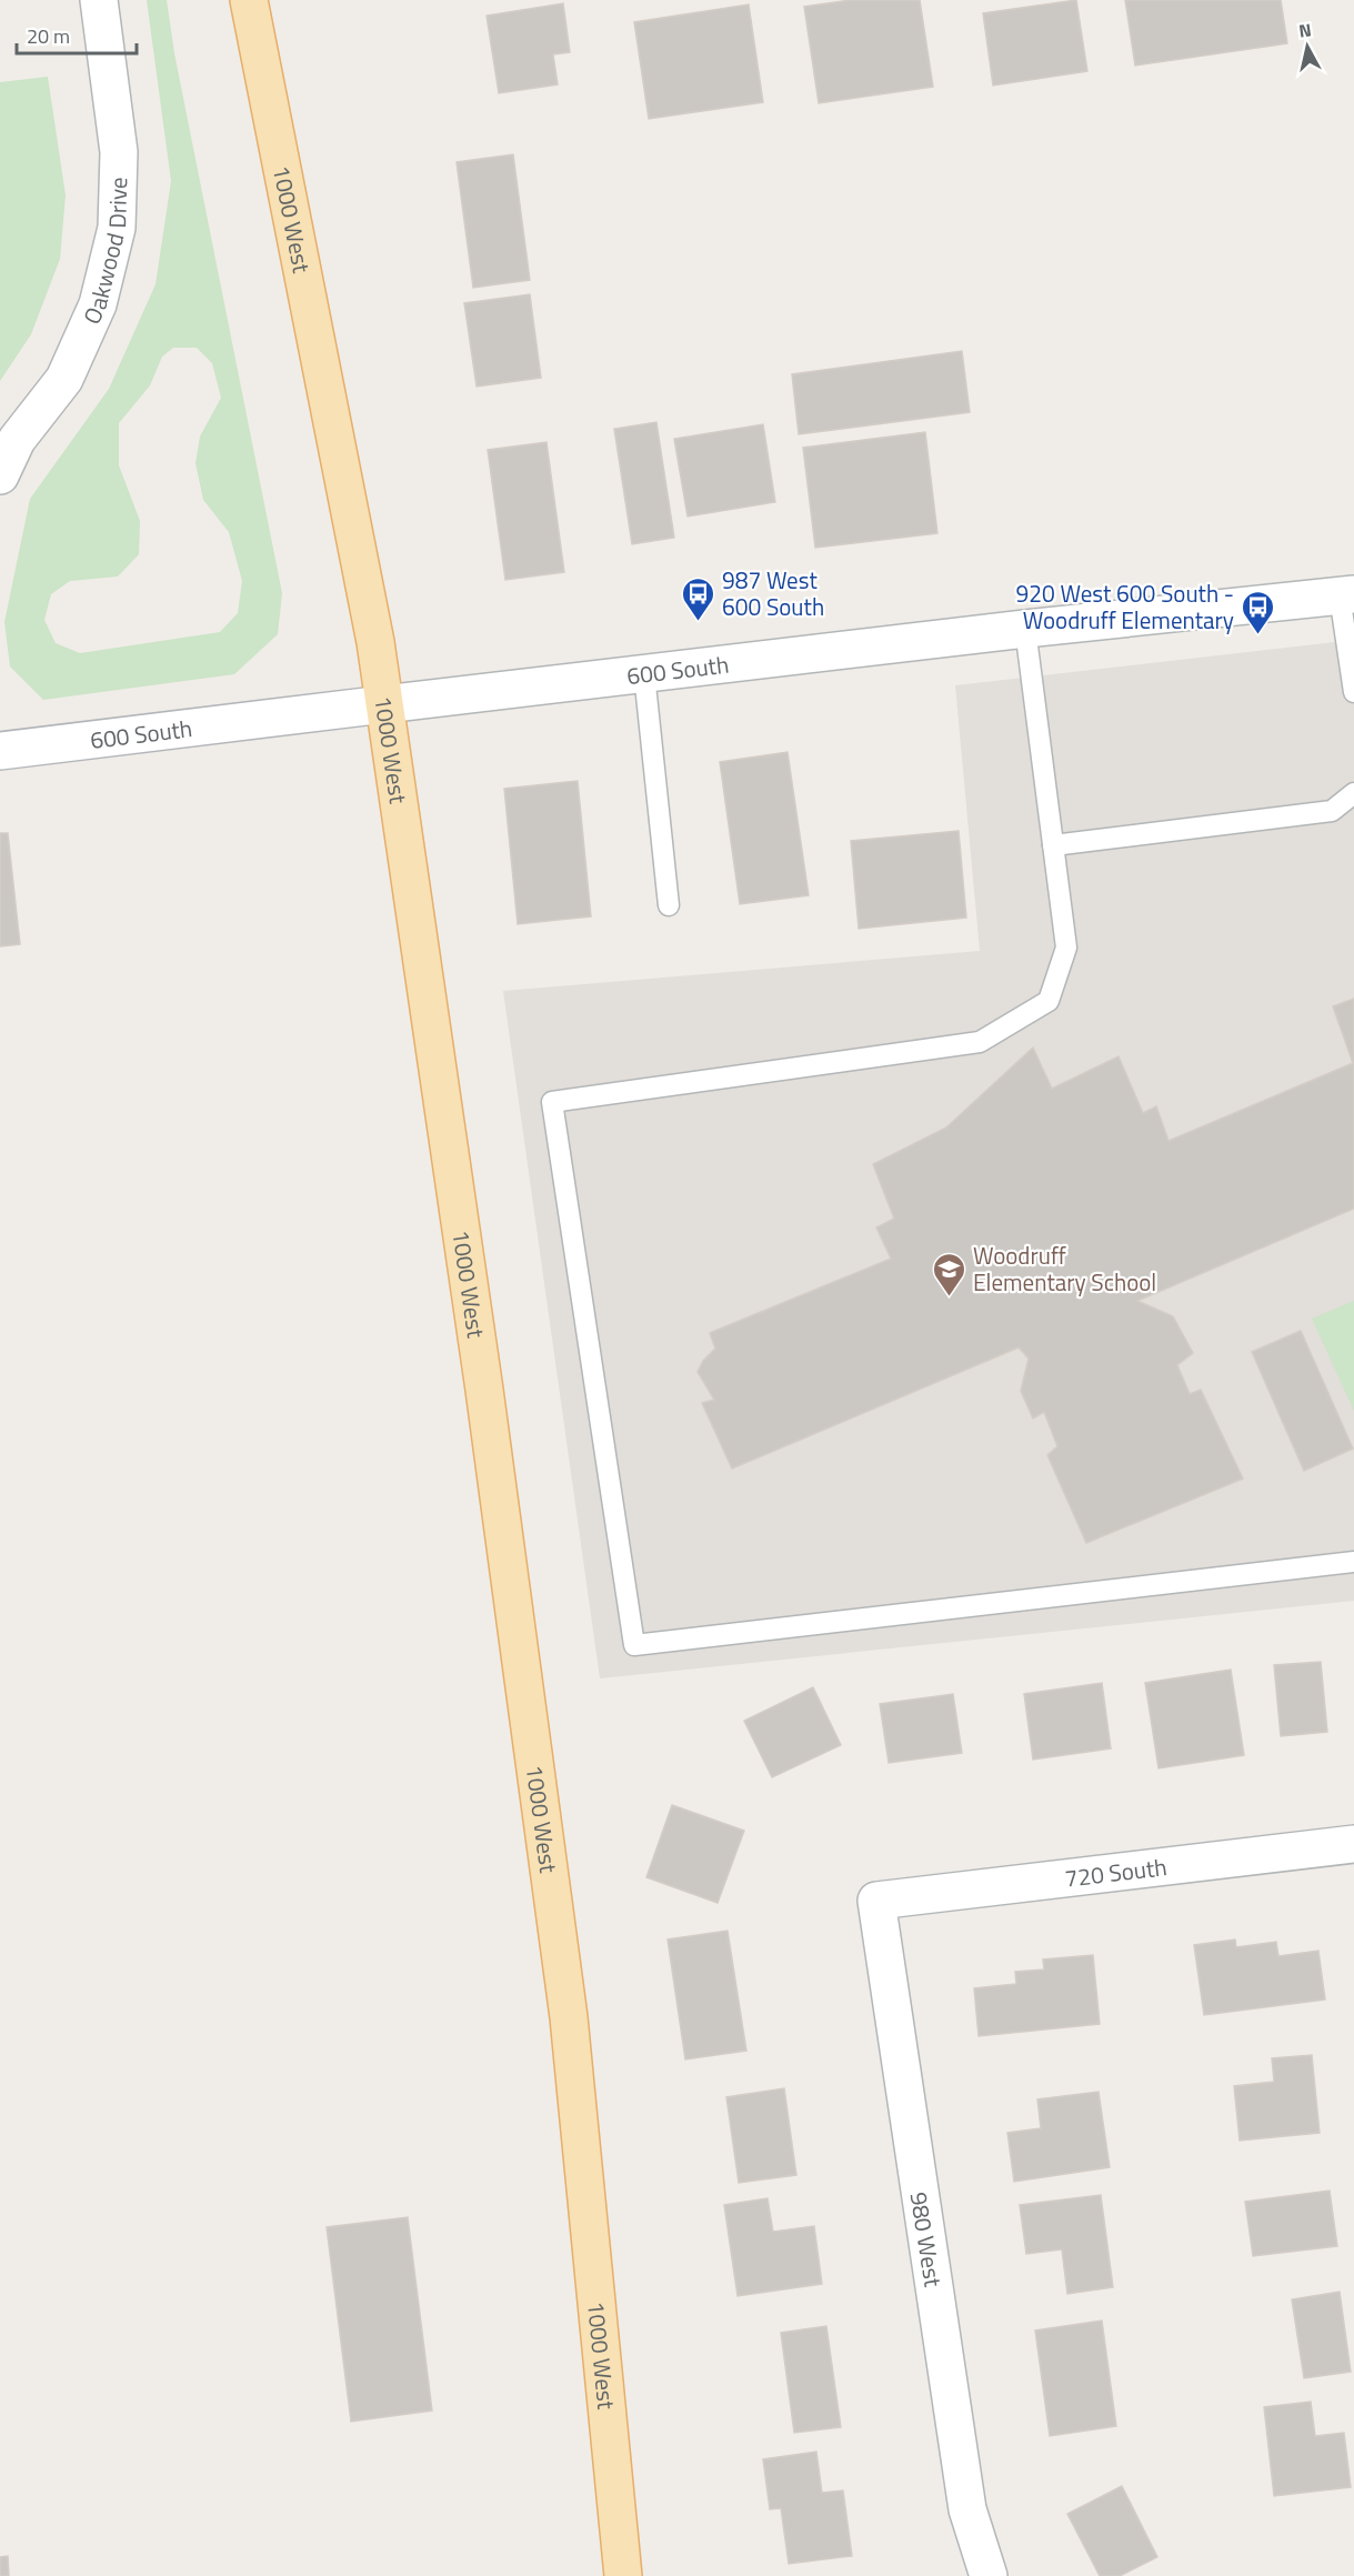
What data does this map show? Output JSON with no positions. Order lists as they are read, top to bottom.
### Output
{
  "streets": {
    "main road": ["1000 West"],
    "street": [
      "Oakwood Drive",
      "600 South",
      "720 South",
      "980 West"
    ]
  },
  "crossings": [
    ["1000 West", "600 South"],
    ["720 South", "980 West"]
  ],
  "places": {
    "bus stop": ["987 West 600 South", "920 West 600 South - Woodruff Elementary"],
    "school or university": ["Woodruff Elementary School"]
  },
  "scale_bar": "20 m",
  "north": "top"
}
